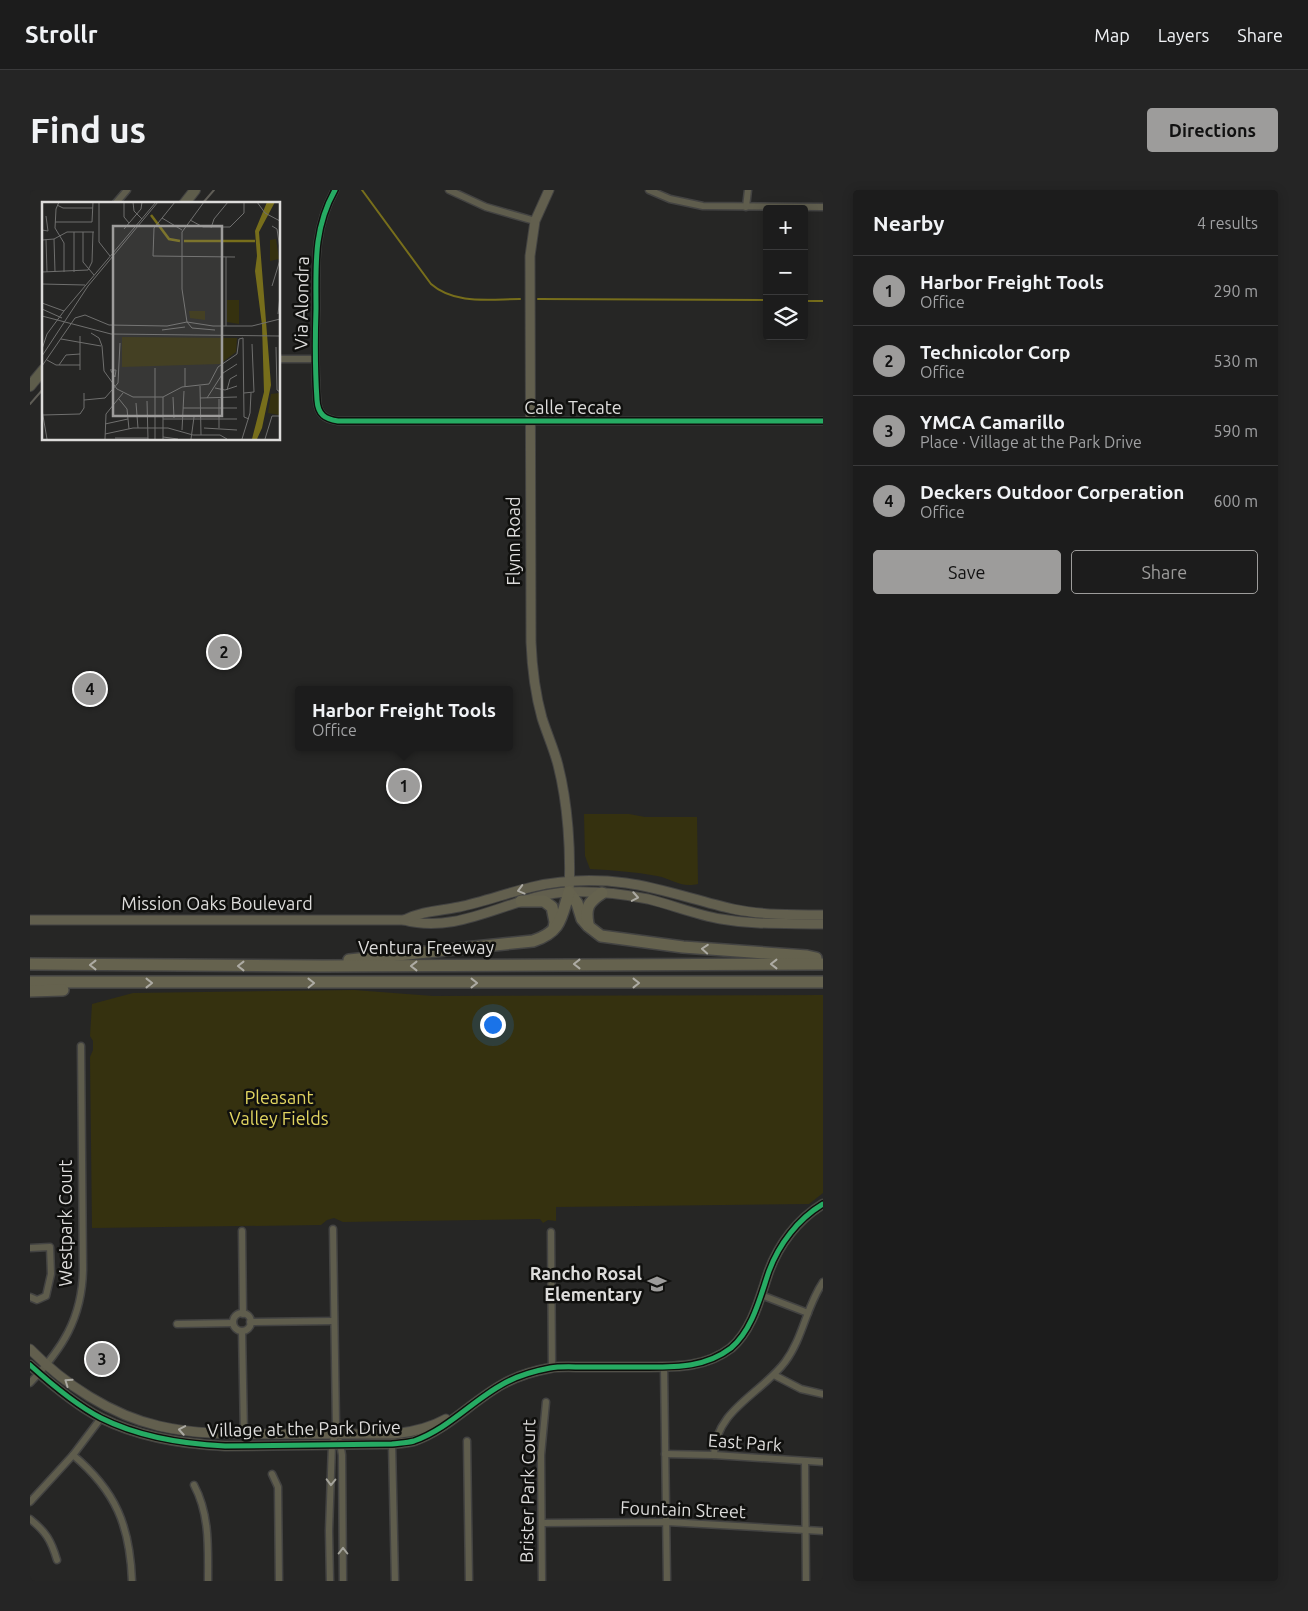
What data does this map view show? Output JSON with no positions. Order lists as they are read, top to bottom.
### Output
{
  "streets": {
    "highway": ["Ventura Freeway"],
    "main road": ["Flynn Road", "Mission Oaks Boulevard", "Village at the Park Drive"],
    "street": [
      "Via Alondra",
      "Calle Tecate",
      "Westpark Court",
      "East Park",
      "Brister Park Court",
      "Fountain Street"
    ]
  },
  "crossings": [
    ["Via Alondra", "Calle Tecate"],
    ["Calle Tecate", "Flynn Road"],
    ["Flynn Road", "Mission Oaks Boulevard"],
    ["Westpark Court", "Village at the Park Drive"],
    ["Brister Park Court", "Fountain Street"]
  ],
  "parks": ["Pleasant Valley Fields"],
  "places": {
    "school or university": ["Rancho Rosal Elementary"]
  },
  "page": {
    "header": "Strollr",
    "nav": ["Map", "Layers", "Share"],
    "buttons": [
      "Directions",
      ["Save", "Share"]
    ],
    "title": "Find us",
    "heading": ["Nearby", "4 results"],
    "map_buttons": ["+", "−"],
    "list": [
      {
        "mark": "1",
        "name": "Harbor Freight Tools",
        "note": "Office",
        "value": "290 m"
      },
      {
        "mark": "2",
        "name": "Technicolor Corp",
        "note": "Office",
        "value": "530 m"
      },
      {
        "mark": "3",
        "name": "YMCA Camarillo",
        "note": "Place · Village at the Park Drive",
        "value": "590 m"
      },
      {
        "mark": "4",
        "name": "Deckers Outdoor Corperation",
        "note": "Office",
        "value": "600 m"
      }
    ],
    "pins": [
      "2",
      "4",
      "1",
      "3"
    ],
    "popup": ["Harbor Freight Tools", "Office"]
  }
}
